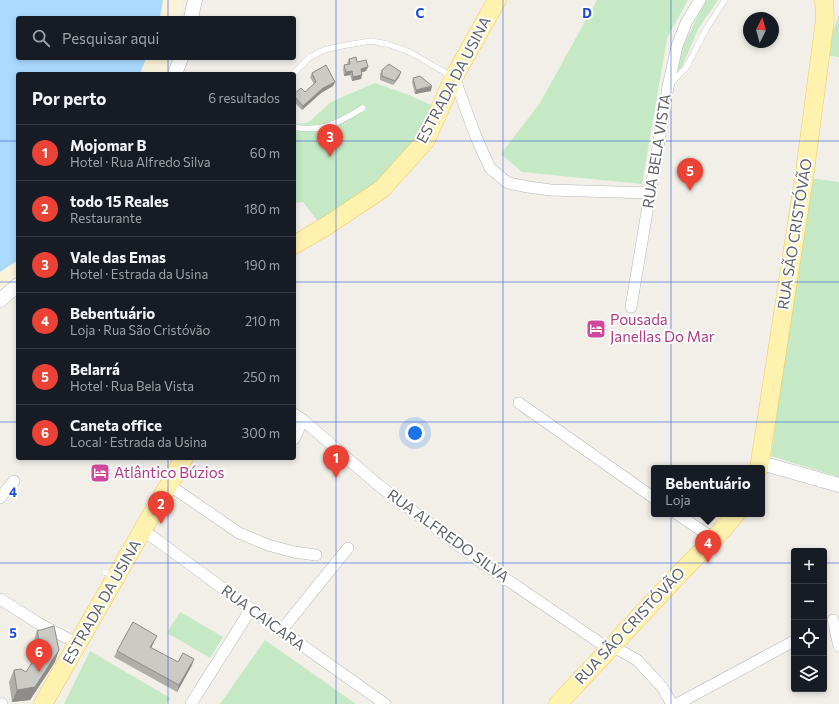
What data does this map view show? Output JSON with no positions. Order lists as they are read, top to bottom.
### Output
{
  "streets": {
    "main road": ["ESTRADA DA USINA", "RUA SÃO CRISTÓVÃO"],
    "street": ["RUA BELA VISTA", "RUA ALFREDO SILVA", "RUA CAICARA"]
  },
  "crossings": [
    ["ESTRADA DA USINA", "RUA CAICARA"],
    ["RUA SÃO CRISTÓVÃO", "RUA ALFREDO SILVA"]
  ],
  "places": {
    "hotel": ["Pousada Janellas Do Mar", "Atlântico Búzios"]
  },
  "north": "top",
  "page": {
    "search": "Pesquisar aqui",
    "heading": ["Por perto", "6 resultados"],
    "pins": [
      "3",
      "5",
      "1",
      "2",
      "4",
      "6"
    ],
    "list": [
      {
        "mark": "1",
        "name": "Mojomar B",
        "note": "Hotel · Rua Alfredo Silva",
        "value": "60 m"
      },
      {
        "mark": "2",
        "name": "todo 15 Reales",
        "note": "Restaurante",
        "value": "180 m"
      },
      {
        "mark": "3",
        "name": "Vale das Emas",
        "note": "Hotel · Estrada da Usina",
        "value": "190 m"
      },
      {
        "mark": "4",
        "name": "Bebentuário",
        "note": "Loja · Rua São Cristóvão",
        "value": "210 m"
      },
      {
        "mark": "5",
        "name": "Belarrá",
        "note": "Hotel · Rua Bela Vista",
        "value": "250 m"
      },
      {
        "mark": "6",
        "name": "Caneta office",
        "note": "Local · Estrada da Usina",
        "value": "300 m"
      }
    ],
    "popup": ["Bebentuário", "Loja"],
    "map_buttons": ["+", "−"]
  },
  "grid": {
    "columns": ["C", "D"],
    "rows": ["4", "5"]
  }
}
